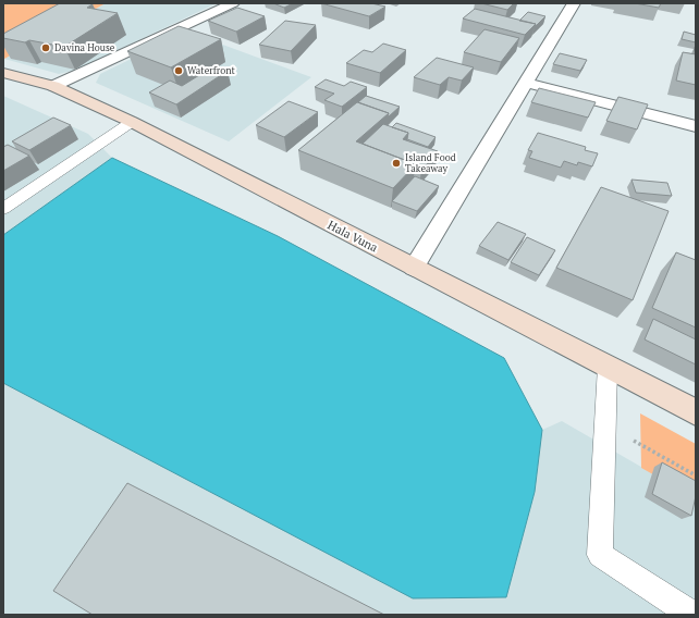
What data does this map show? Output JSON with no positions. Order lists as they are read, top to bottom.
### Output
{
  "streets": {
    "main road": ["Hala Vuna"]
  },
  "places": ["Davina House", "Waterfront", "Island Food Takeaway"]
}
